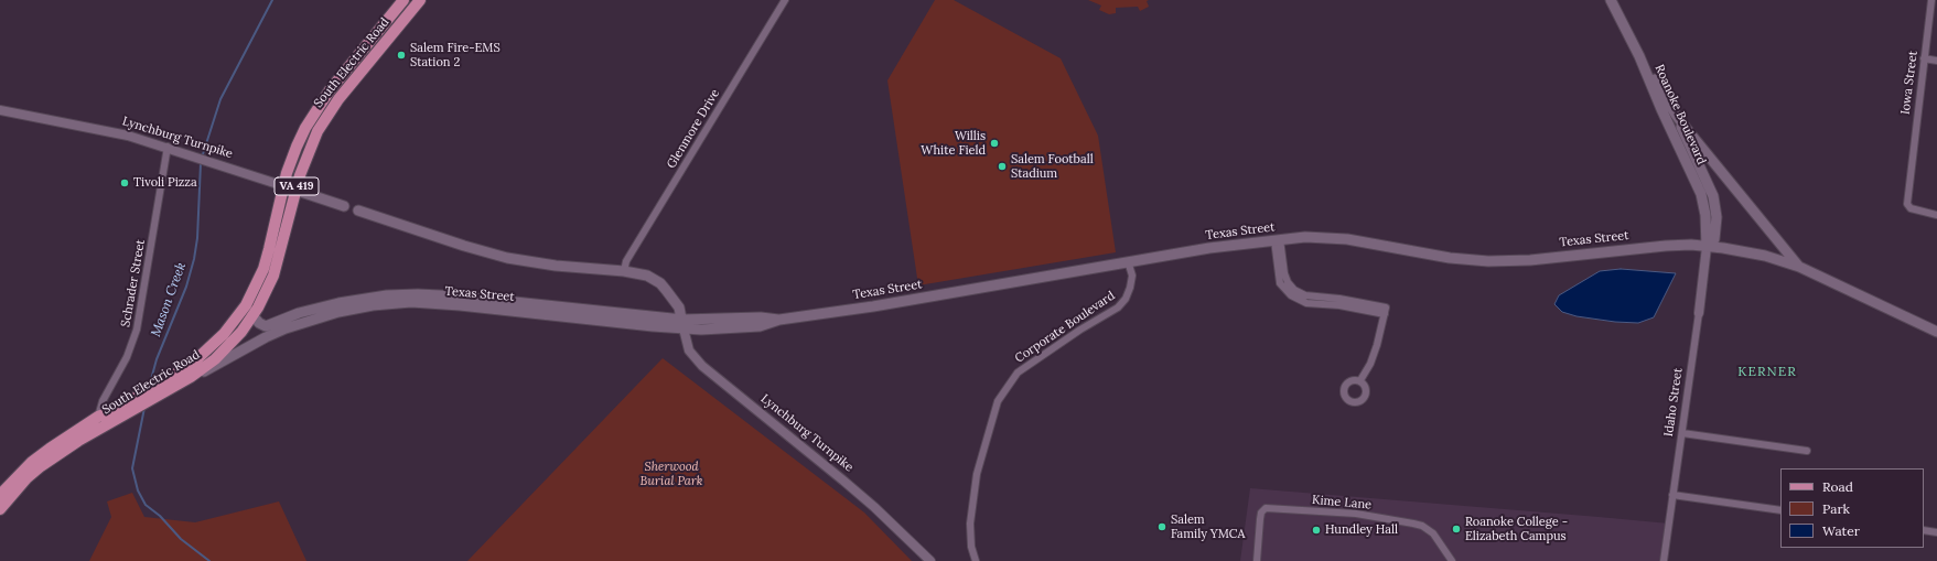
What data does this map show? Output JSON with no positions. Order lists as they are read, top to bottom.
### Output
{
  "streets": {
    "main road": [
      "South Electric Road",
      "Roanoke Boulevard",
      "Lynchburg Turnpike",
      "VA 419",
      "Texas Street"
    ],
    "street": [
      "Iowa Street",
      "Glenmore Drive",
      "Schrader Street",
      "Corporate Boulevard",
      "Idaho Street",
      "Kime Lane"
    ]
  },
  "crossings": [
    ["South Electric Road", "Lynchburg Turnpike"],
    ["South Electric Road", "Texas Street"],
    ["South Electric Road", "Schrader Street"],
    ["Roanoke Boulevard", "Texas Street"],
    ["Roanoke Boulevard", "Idaho Street"],
    ["Glenmore Drive", "Lynchburg Turnpike"],
    ["Lynchburg Turnpike", "Texas Street"],
    ["Lynchburg Turnpike", "Schrader Street"],
    ["Texas Street", "Corporate Boulevard"],
    ["Texas Street", "Idaho Street"]
  ],
  "districts": ["KERNER"],
  "water": ["Mason Creek"],
  "parks": ["Sherwood Burial Park"],
  "places": [
    "Salem Fire-EMS Station 2",
    "Willis White Field",
    "Salem Football Stadium",
    "Tivoli Pizza",
    "Salem Family YMCA",
    "Roanoke College - Elizabeth Campus",
    "Hundley Hall"
  ],
  "legend": ["Road", "Park", "Water"]
}
